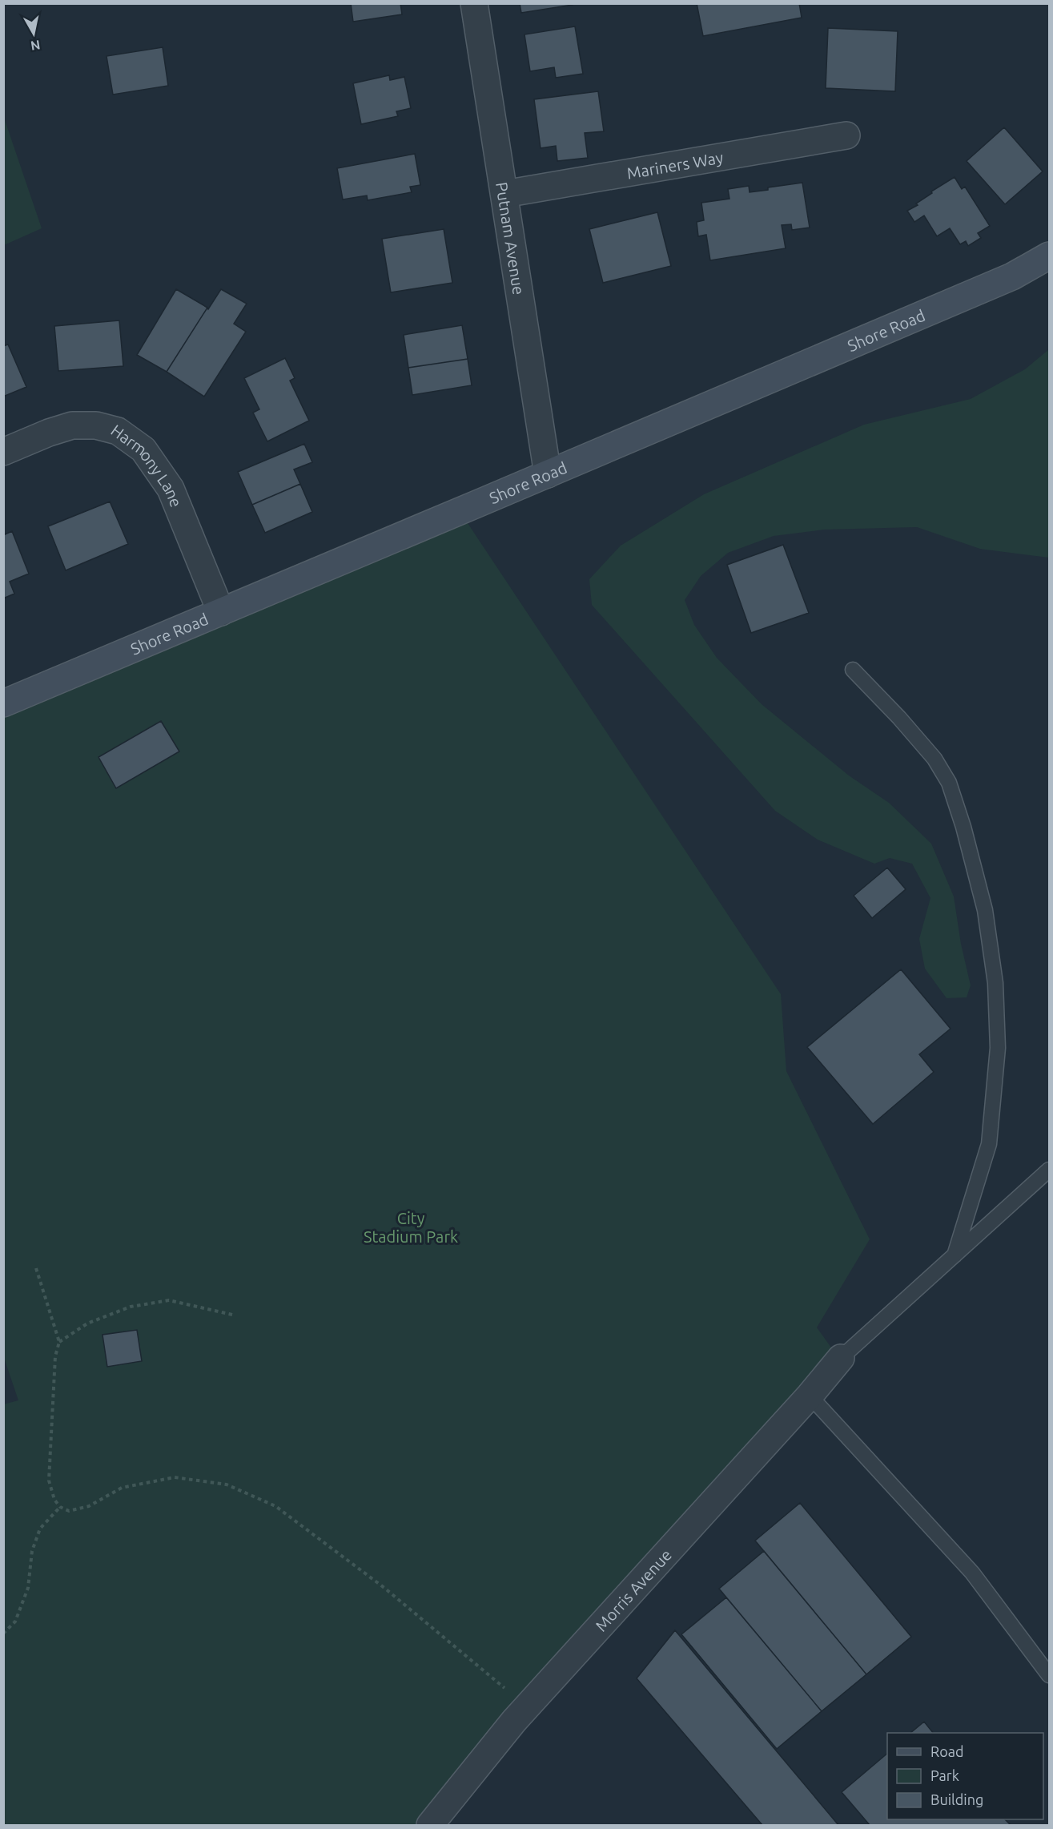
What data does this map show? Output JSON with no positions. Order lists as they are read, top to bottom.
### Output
{
  "streets": {
    "main road": ["Shore Road"],
    "street": [
      "Mariners Way",
      "Putnam Avenue",
      "Harmony Lane",
      "Morris Avenue"
    ]
  },
  "crossings": [
    ["Mariners Way", "Putnam Avenue"],
    ["Putnam Avenue", "Shore Road"],
    ["Shore Road", "Harmony Lane"]
  ],
  "parks": ["City Stadium Park"],
  "legend": ["Road", "Park", "Building"],
  "north": "bottom"
}
